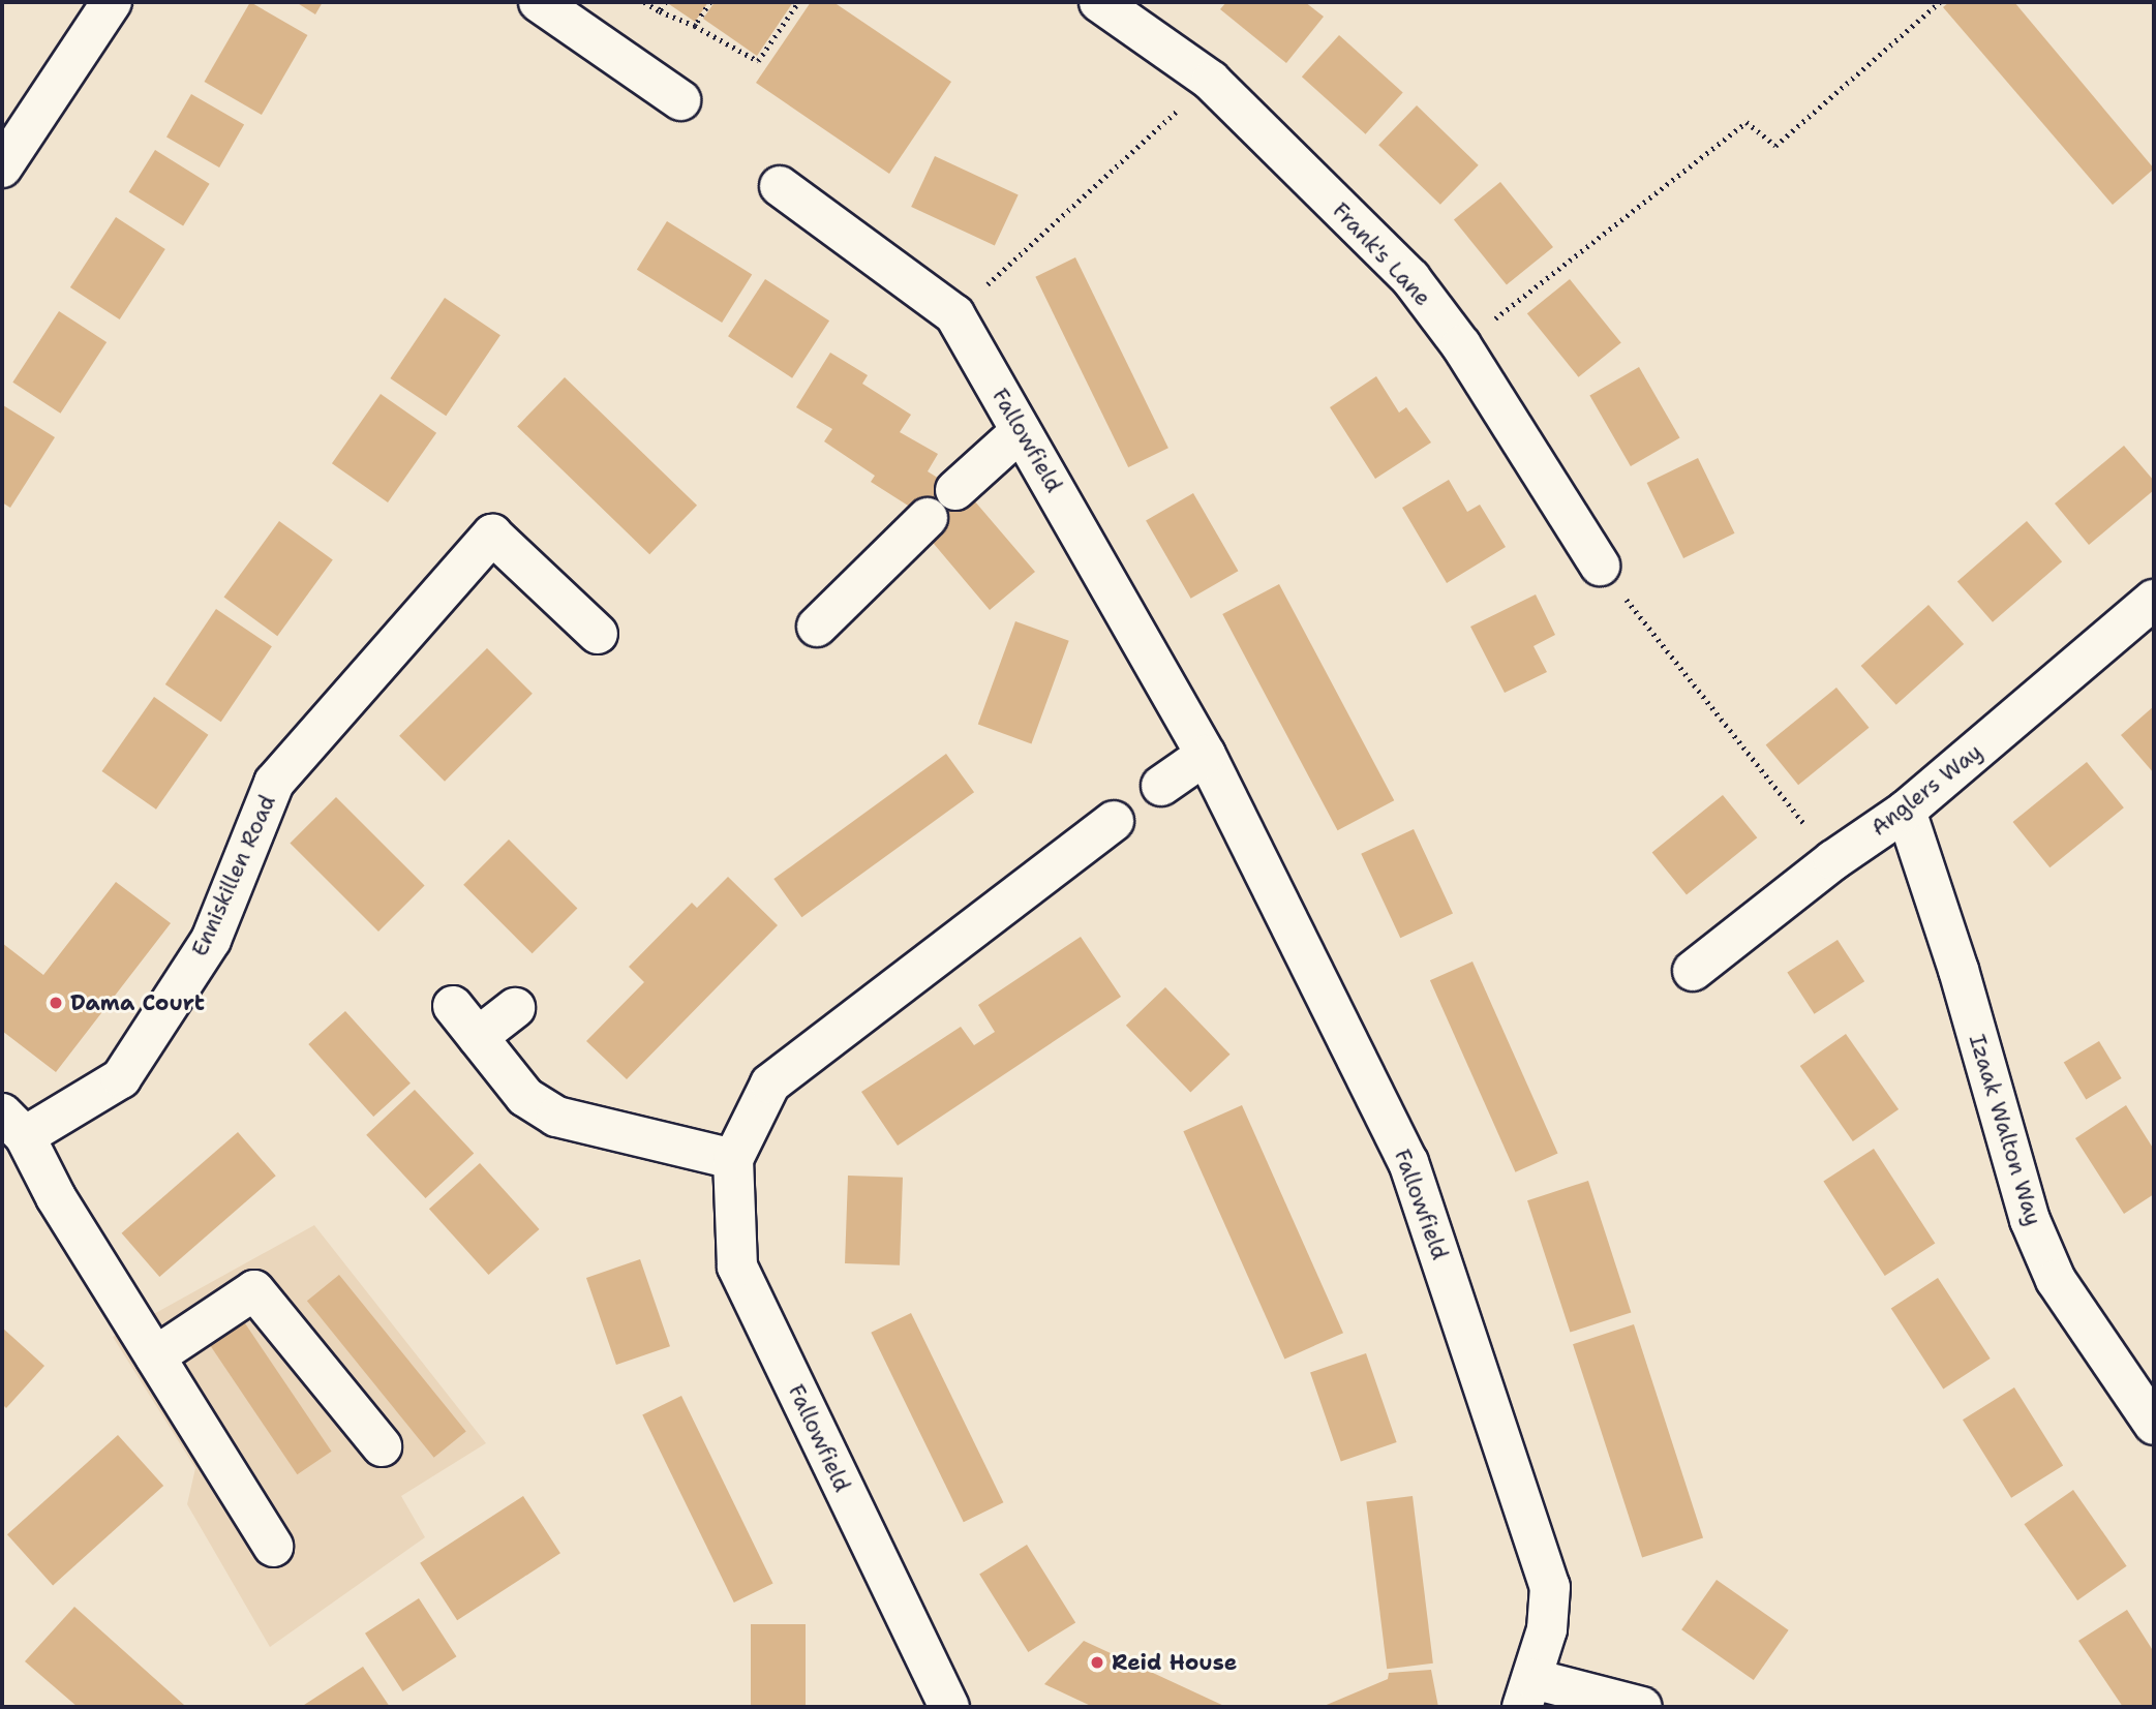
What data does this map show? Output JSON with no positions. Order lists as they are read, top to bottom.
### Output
{
  "streets": {
    "street": [
      "Frank's Lane",
      "Fallowfield",
      "Anglers Way",
      "Enniskillen Road",
      "Izaak Walton Way"
    ]
  },
  "crossings": [
    ["Anglers Way", "Izaak Walton Way"]
  ],
  "places": ["Dama Court", "Reid House"]
}
